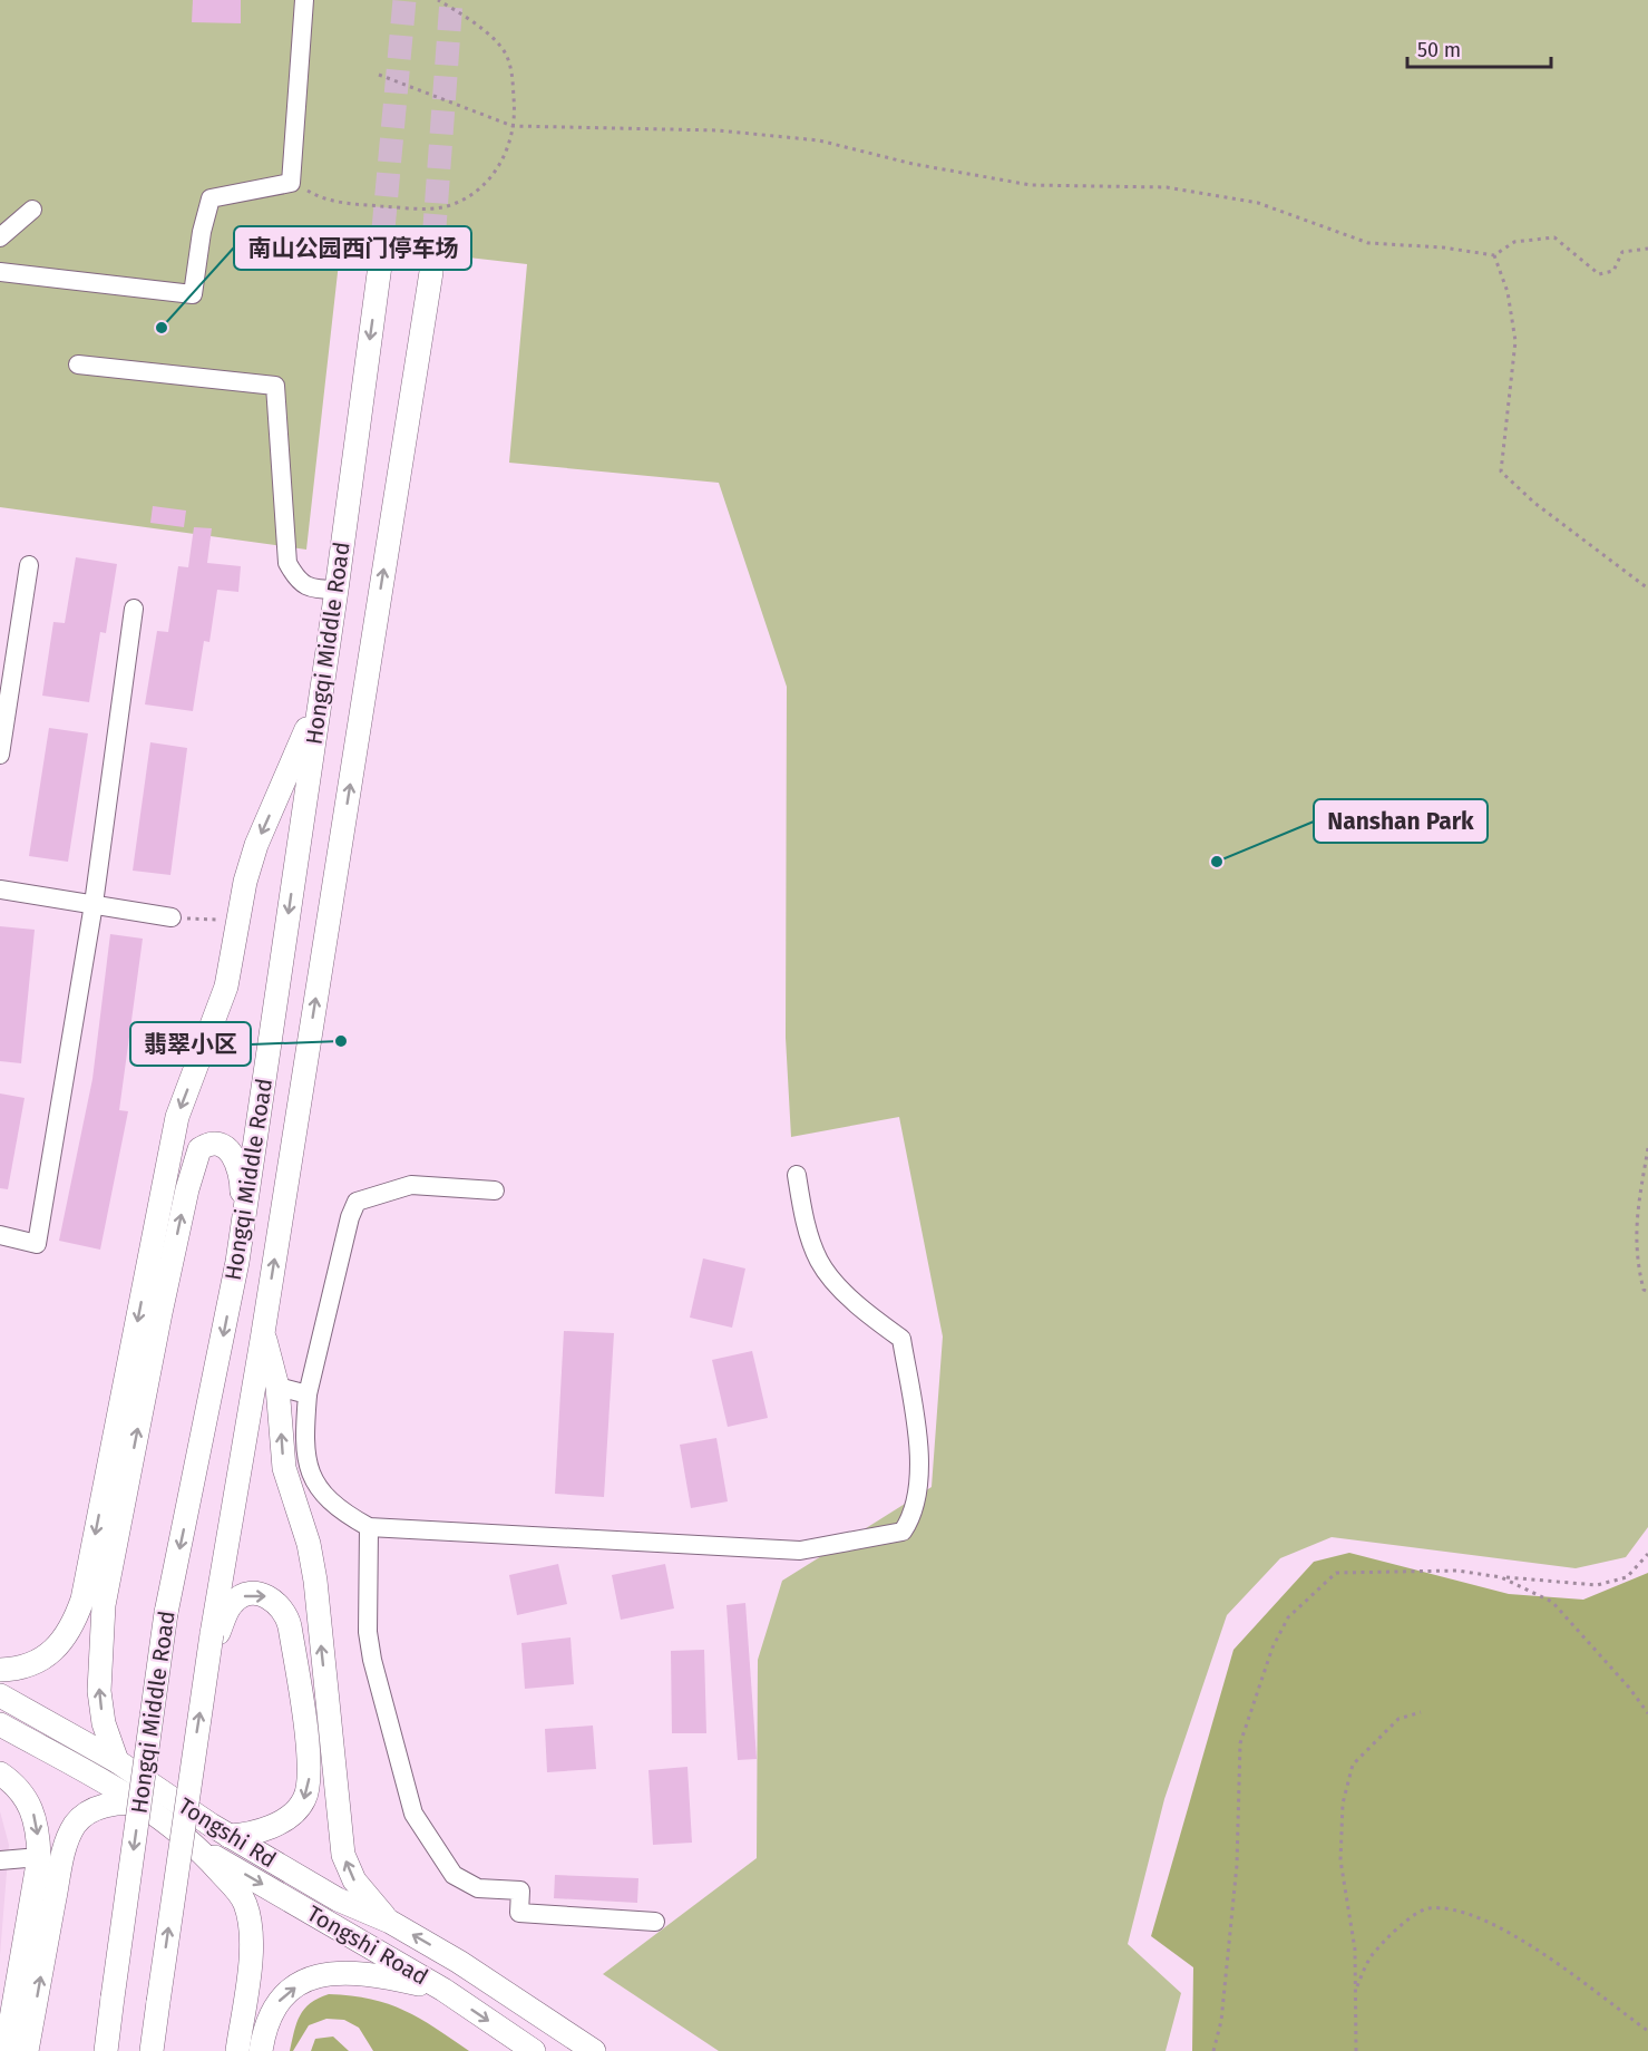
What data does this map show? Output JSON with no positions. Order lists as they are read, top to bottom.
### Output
{
  "streets": {
    "main road": ["Hongqi Middle Road", "Tongshi Rd", "Tongshi Road"]
  },
  "crossings": [
    ["Tongshi Rd", "Tongshi Road"]
  ],
  "places": ["南山公园西门停车场", "Nanshan Park", "翡翠小区"],
  "scale_bar": "50 m"
}
